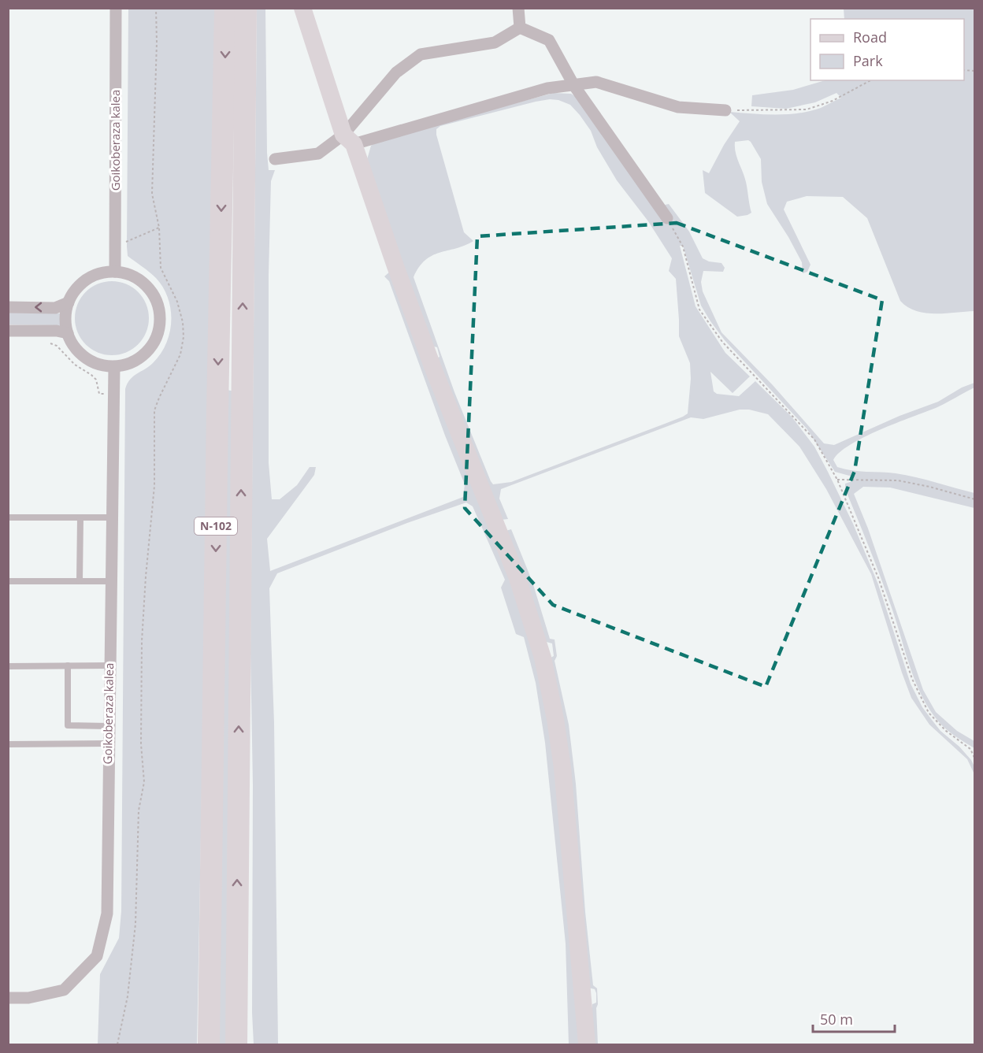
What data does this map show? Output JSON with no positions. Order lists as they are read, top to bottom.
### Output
{
  "streets": {
    "highway": ["N-102"],
    "street": ["Goikoberaza kalea"]
  },
  "legend": ["Road", "Park"],
  "scale_bar": "50 m"
}
